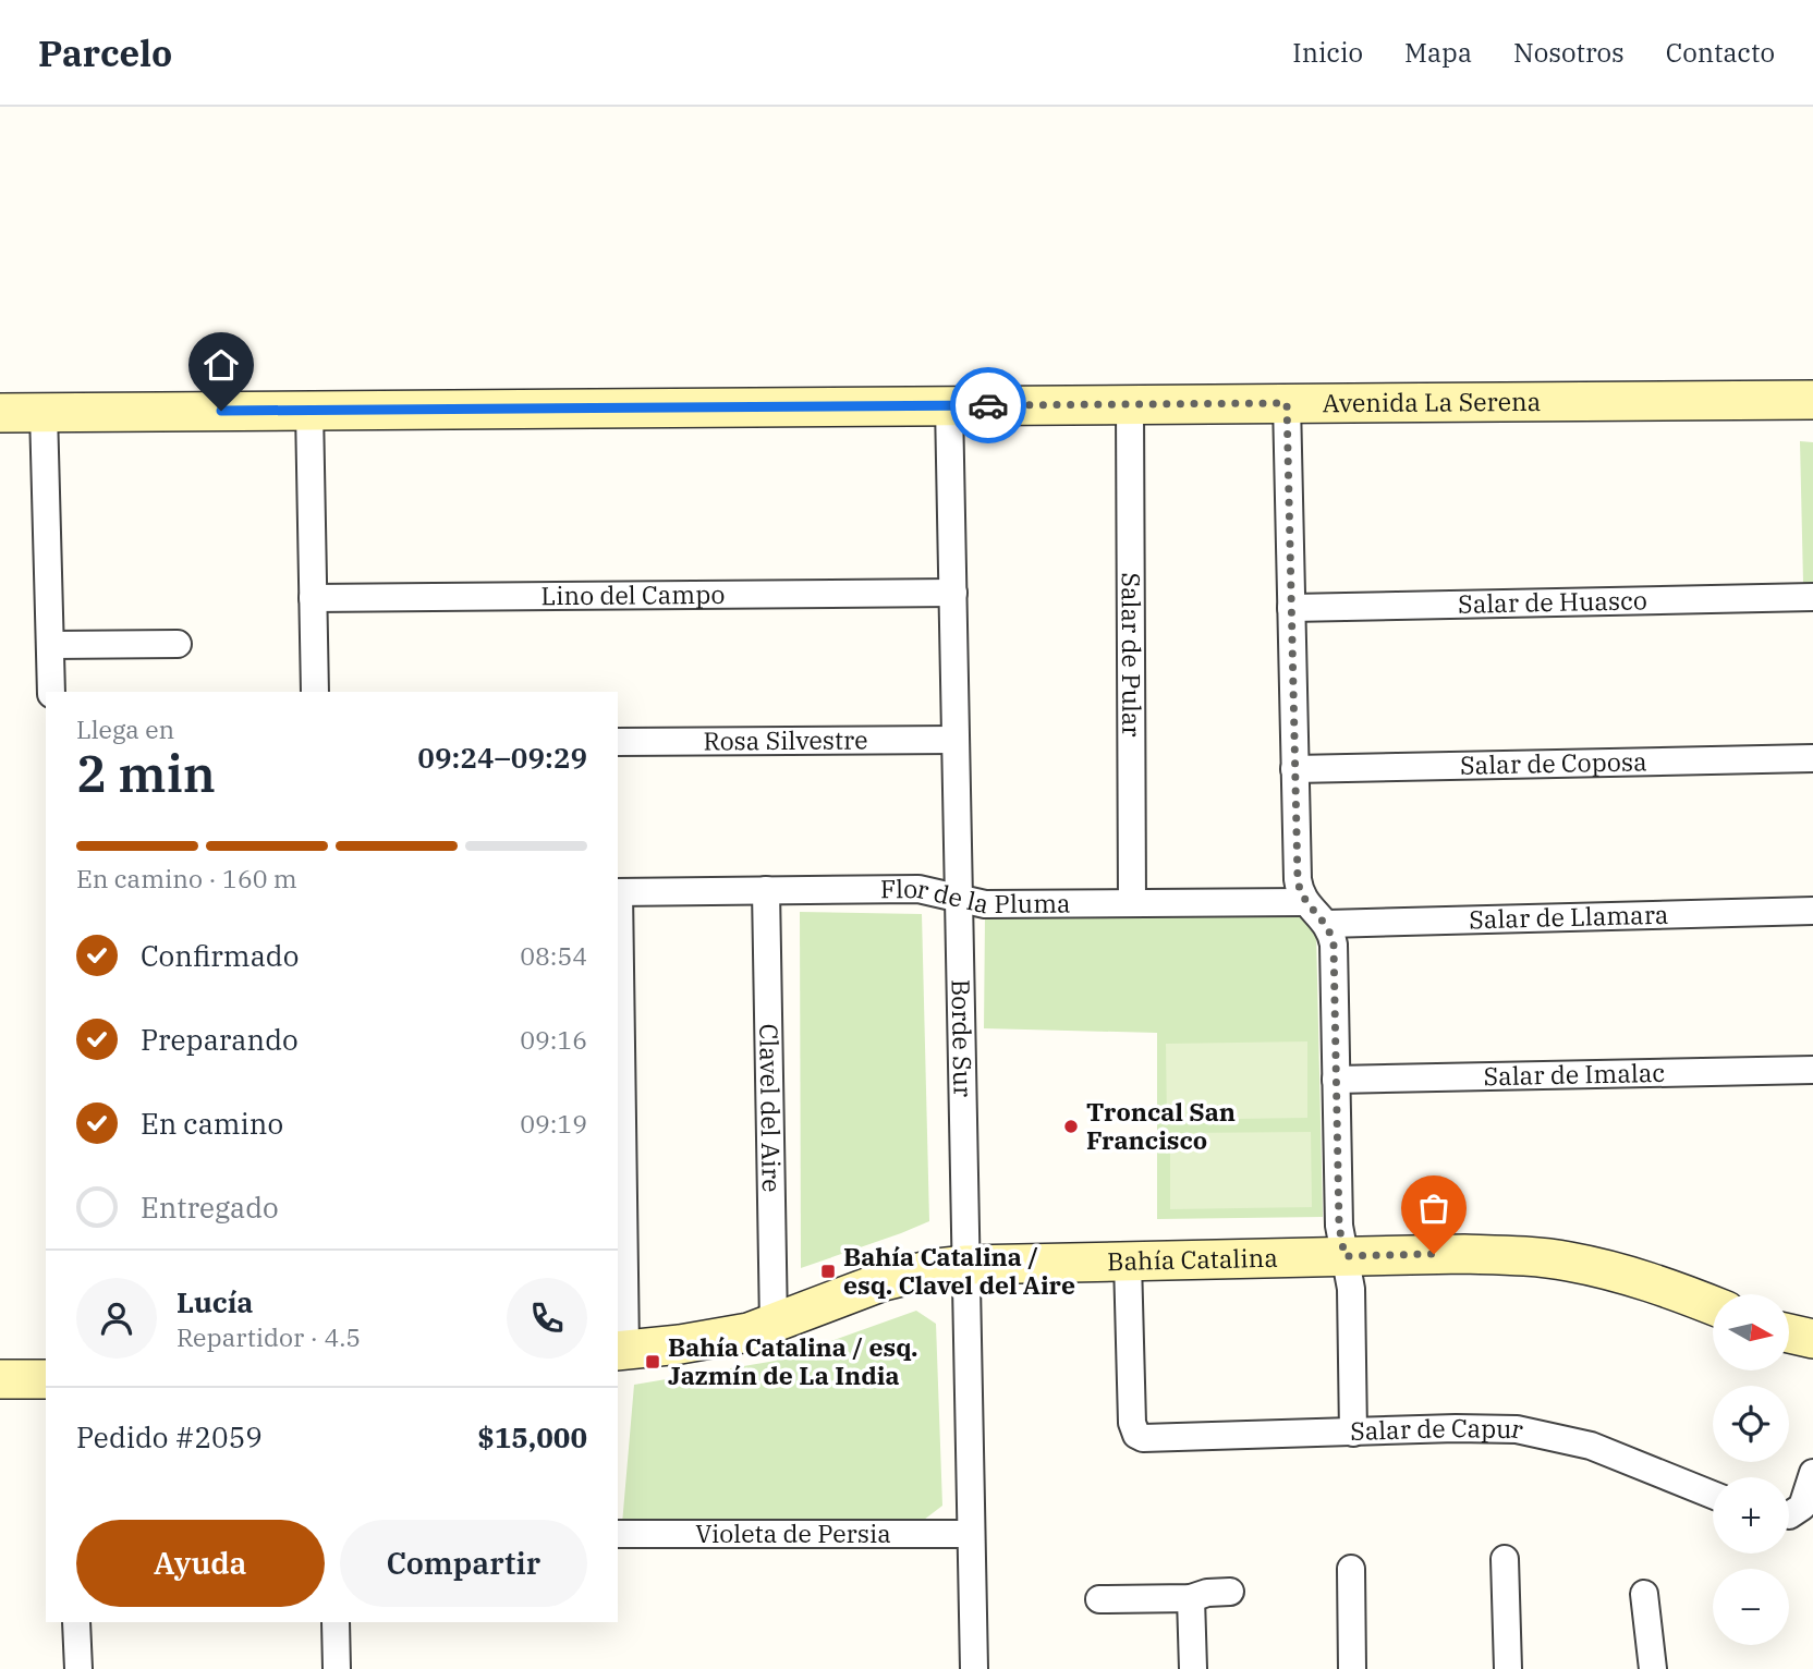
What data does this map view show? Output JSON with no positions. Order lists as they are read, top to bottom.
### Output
{
  "streets": {
    "street": [
      "Avenida La Serena",
      "Lino del Campo",
      "Salar de Huasco",
      "Salar de Pular",
      "Rosa Silvestre",
      "Salar de Coposa",
      "Flor de la Pluma",
      "Salar de Llamara",
      "Borde Sur",
      "Salar de Imalac",
      "Clavel del Aire",
      "Bahía Catalina",
      "Salar de Capur",
      "Violeta de Persia"
    ]
  },
  "crossings": [
    ["Avenida La Serena", "Salar de Pular"],
    ["Avenida La Serena", "Borde Sur"],
    ["Lino del Campo", "Borde Sur"],
    ["Salar de Pular", "Flor de la Pluma"],
    ["Rosa Silvestre", "Borde Sur"],
    ["Flor de la Pluma", "Borde Sur"],
    ["Flor de la Pluma", "Clavel del Aire"],
    ["Borde Sur", "Bahía Catalina"],
    ["Borde Sur", "Violeta de Persia"],
    ["Clavel del Aire", "Bahía Catalina"],
    ["Bahía Catalina", "Salar de Capur"]
  ],
  "places": {
    "other": ["Troncal San Francisco"],
    "transit": ["Bahía Catalina / esq. Clavel del Aire", "Bahía Catalina / esq. Jazmín de La India"]
  },
  "north": "right",
  "page": {
    "header": "Parcelo",
    "nav": [
      "Inicio",
      "Mapa",
      "Nosotros",
      "Contacto"
    ],
    "heading": ["2 min", "Llega en", "09:24–09:29"],
    "panel": [
      "Lucía",
      "Repartidor · 4.5",
      "Pedido #2059",
      "$15,000"
    ],
    "bar": "En camino · 160 m",
    "list": [
      ["Confirmado", "08:54"],
      ["Preparando", "09:16"],
      ["En camino", "09:19"],
      "Entregado"
    ],
    "map_buttons": ["+", "−"],
    "buttons": ["Ayuda", "Compartir"]
  }
}
